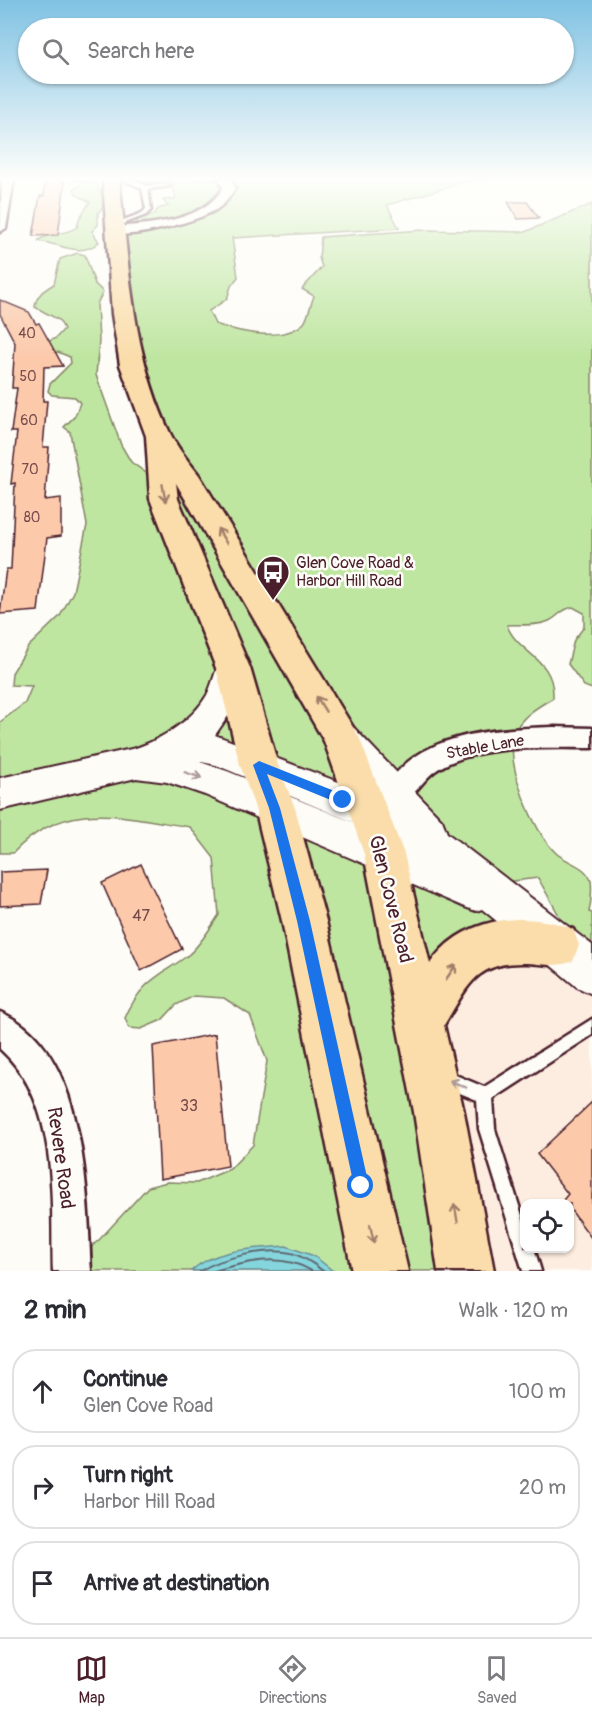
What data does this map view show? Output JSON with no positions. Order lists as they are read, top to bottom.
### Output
{
  "streets": {
    "main road": ["Glen Cove Road"],
    "street": ["Stable Lane", "Revere Road"]
  },
  "crossings": [
    ["Stable Lane", "Glen Cove Road"]
  ],
  "places": {
    "bus stop": ["Glen Cove Road & Harbor Hill Road"]
  },
  "house_numbers": [
    "40",
    "50",
    "60",
    "70",
    "80",
    "47",
    "33"
  ],
  "page": {
    "search": "Search here",
    "heading": ["2 min", "Walk · 120 m"],
    "list": [
      ["Continue", "Glen Cove Road", "100 m"],
      ["Turn right", "Harbor Hill Road", "20 m"],
      "Arrive at destination"
    ],
    "nav": ["Map", "Directions", "Saved"]
  }
}
